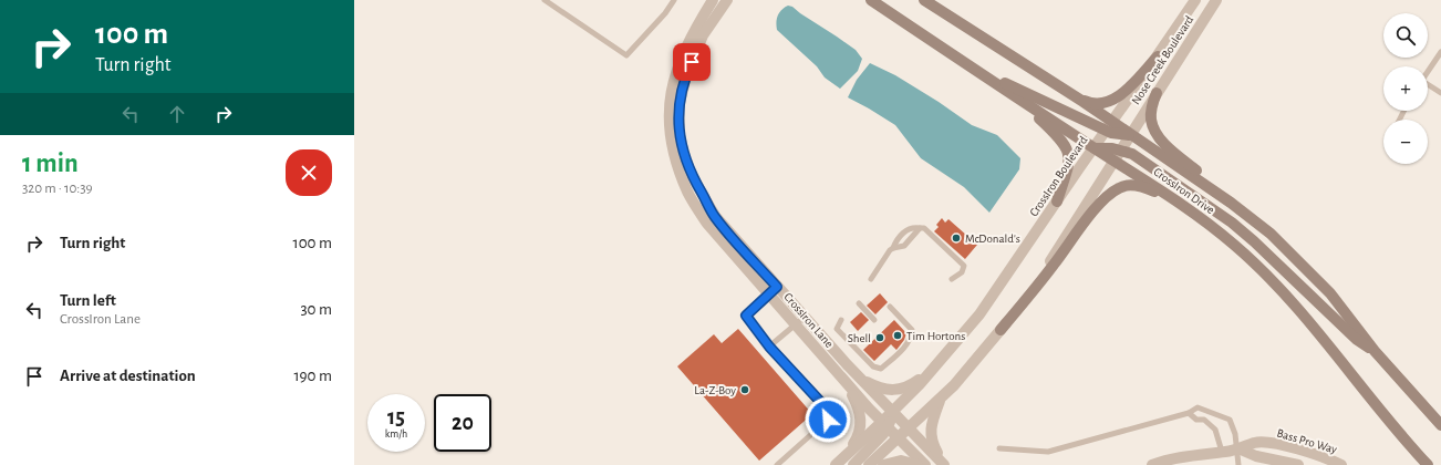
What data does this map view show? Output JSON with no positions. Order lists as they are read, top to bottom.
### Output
{
  "streets": {
    "main road": ["CrossIron Drive"],
    "street": [
      "Nose Creek Boulevard",
      "CrossIron Boulevard",
      "CrossIron Lane",
      "Bass Pro Way"
    ]
  },
  "crossings": [
    ["Nose Creek Boulevard", "CrossIron Boulevard"],
    ["Nose Creek Boulevard", "CrossIron Drive"],
    ["CrossIron Boulevard", "CrossIron Drive"],
    ["CrossIron Boulevard", "CrossIron Lane"]
  ],
  "places": [
    "McDonald's",
    "Tim Hortons",
    "Shell",
    "La-Z-Boy"
  ],
  "page": {
    "turn": ["100 m", "Turn right"],
    "map_buttons": ["+", "−"],
    "heading": ["1 min", "320 m · 10:39"],
    "list": [
      {
        "name": "Turn right",
        "value": "100 m"
      },
      {
        "name": "Turn left",
        "note": "CrossIron Lane",
        "value": "30 m"
      },
      {
        "name": "Arrive at destination",
        "value": "190 m"
      }
    ],
    "speed": "15 km/h",
    "limit": "20"
  }
}
